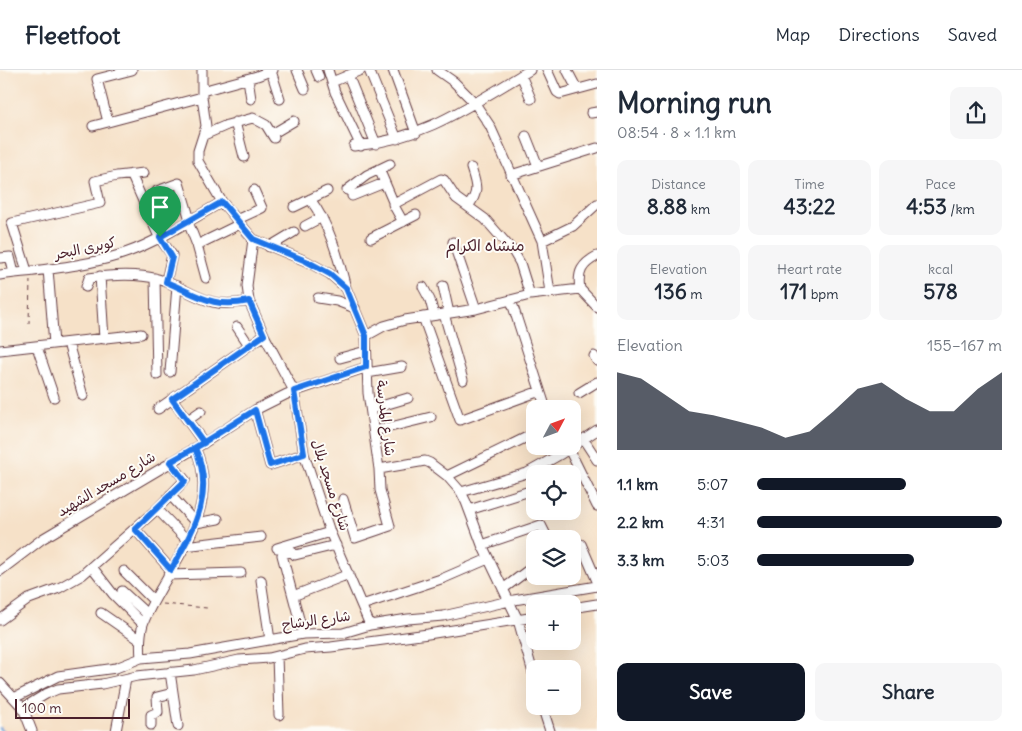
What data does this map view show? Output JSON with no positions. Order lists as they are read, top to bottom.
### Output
{
  "streets": {
    "street": [
      "كوبرى البحر",
      "شارع المدرسة",
      "شارع مسجد الشهيد",
      "شارع مسجد بلال",
      "شارع الرشاح"
    ]
  },
  "crossings": [
    ["كوبرى البحر", "شارع المدرسة"],
    ["شارع المدرسة", "شارع مسجد الشهيد"],
    ["شارع المدرسة", "شارع مسجد بلال"],
    ["شارع مسجد الشهيد", "شارع مسجد بلال"],
    ["شارع مسجد بلال", "شارع الرشاح"]
  ],
  "districts": ["منشاه الكرام"],
  "scale_bar": "100 m",
  "north": "top right",
  "page": {
    "header": "Fleetfoot",
    "nav": ["Map", "Directions", "Saved"],
    "heading": ["Morning run", "08:54 · 8 × 1.1 km"],
    "stats": [
      ["Distance", "8.88 km"],
      ["Time", "43:22"],
      ["Pace", "4:53 /km"],
      ["Elevation", "136 m"],
      ["Heart rate", "171 bpm"],
      ["kcal", "578"]
    ],
    "chart": ["Elevation", "155–167 m"],
    "map_buttons": ["+", "−"],
    "list": [
      {
        "name": "1.1 km",
        "note": "5:07"
      },
      {
        "name": "2.2 km",
        "note": "4:31"
      },
      {
        "name": "3.3 km",
        "note": "5:03"
      }
    ],
    "buttons": ["Save", "Share"],
    "scale": "100 m"
  }
}
